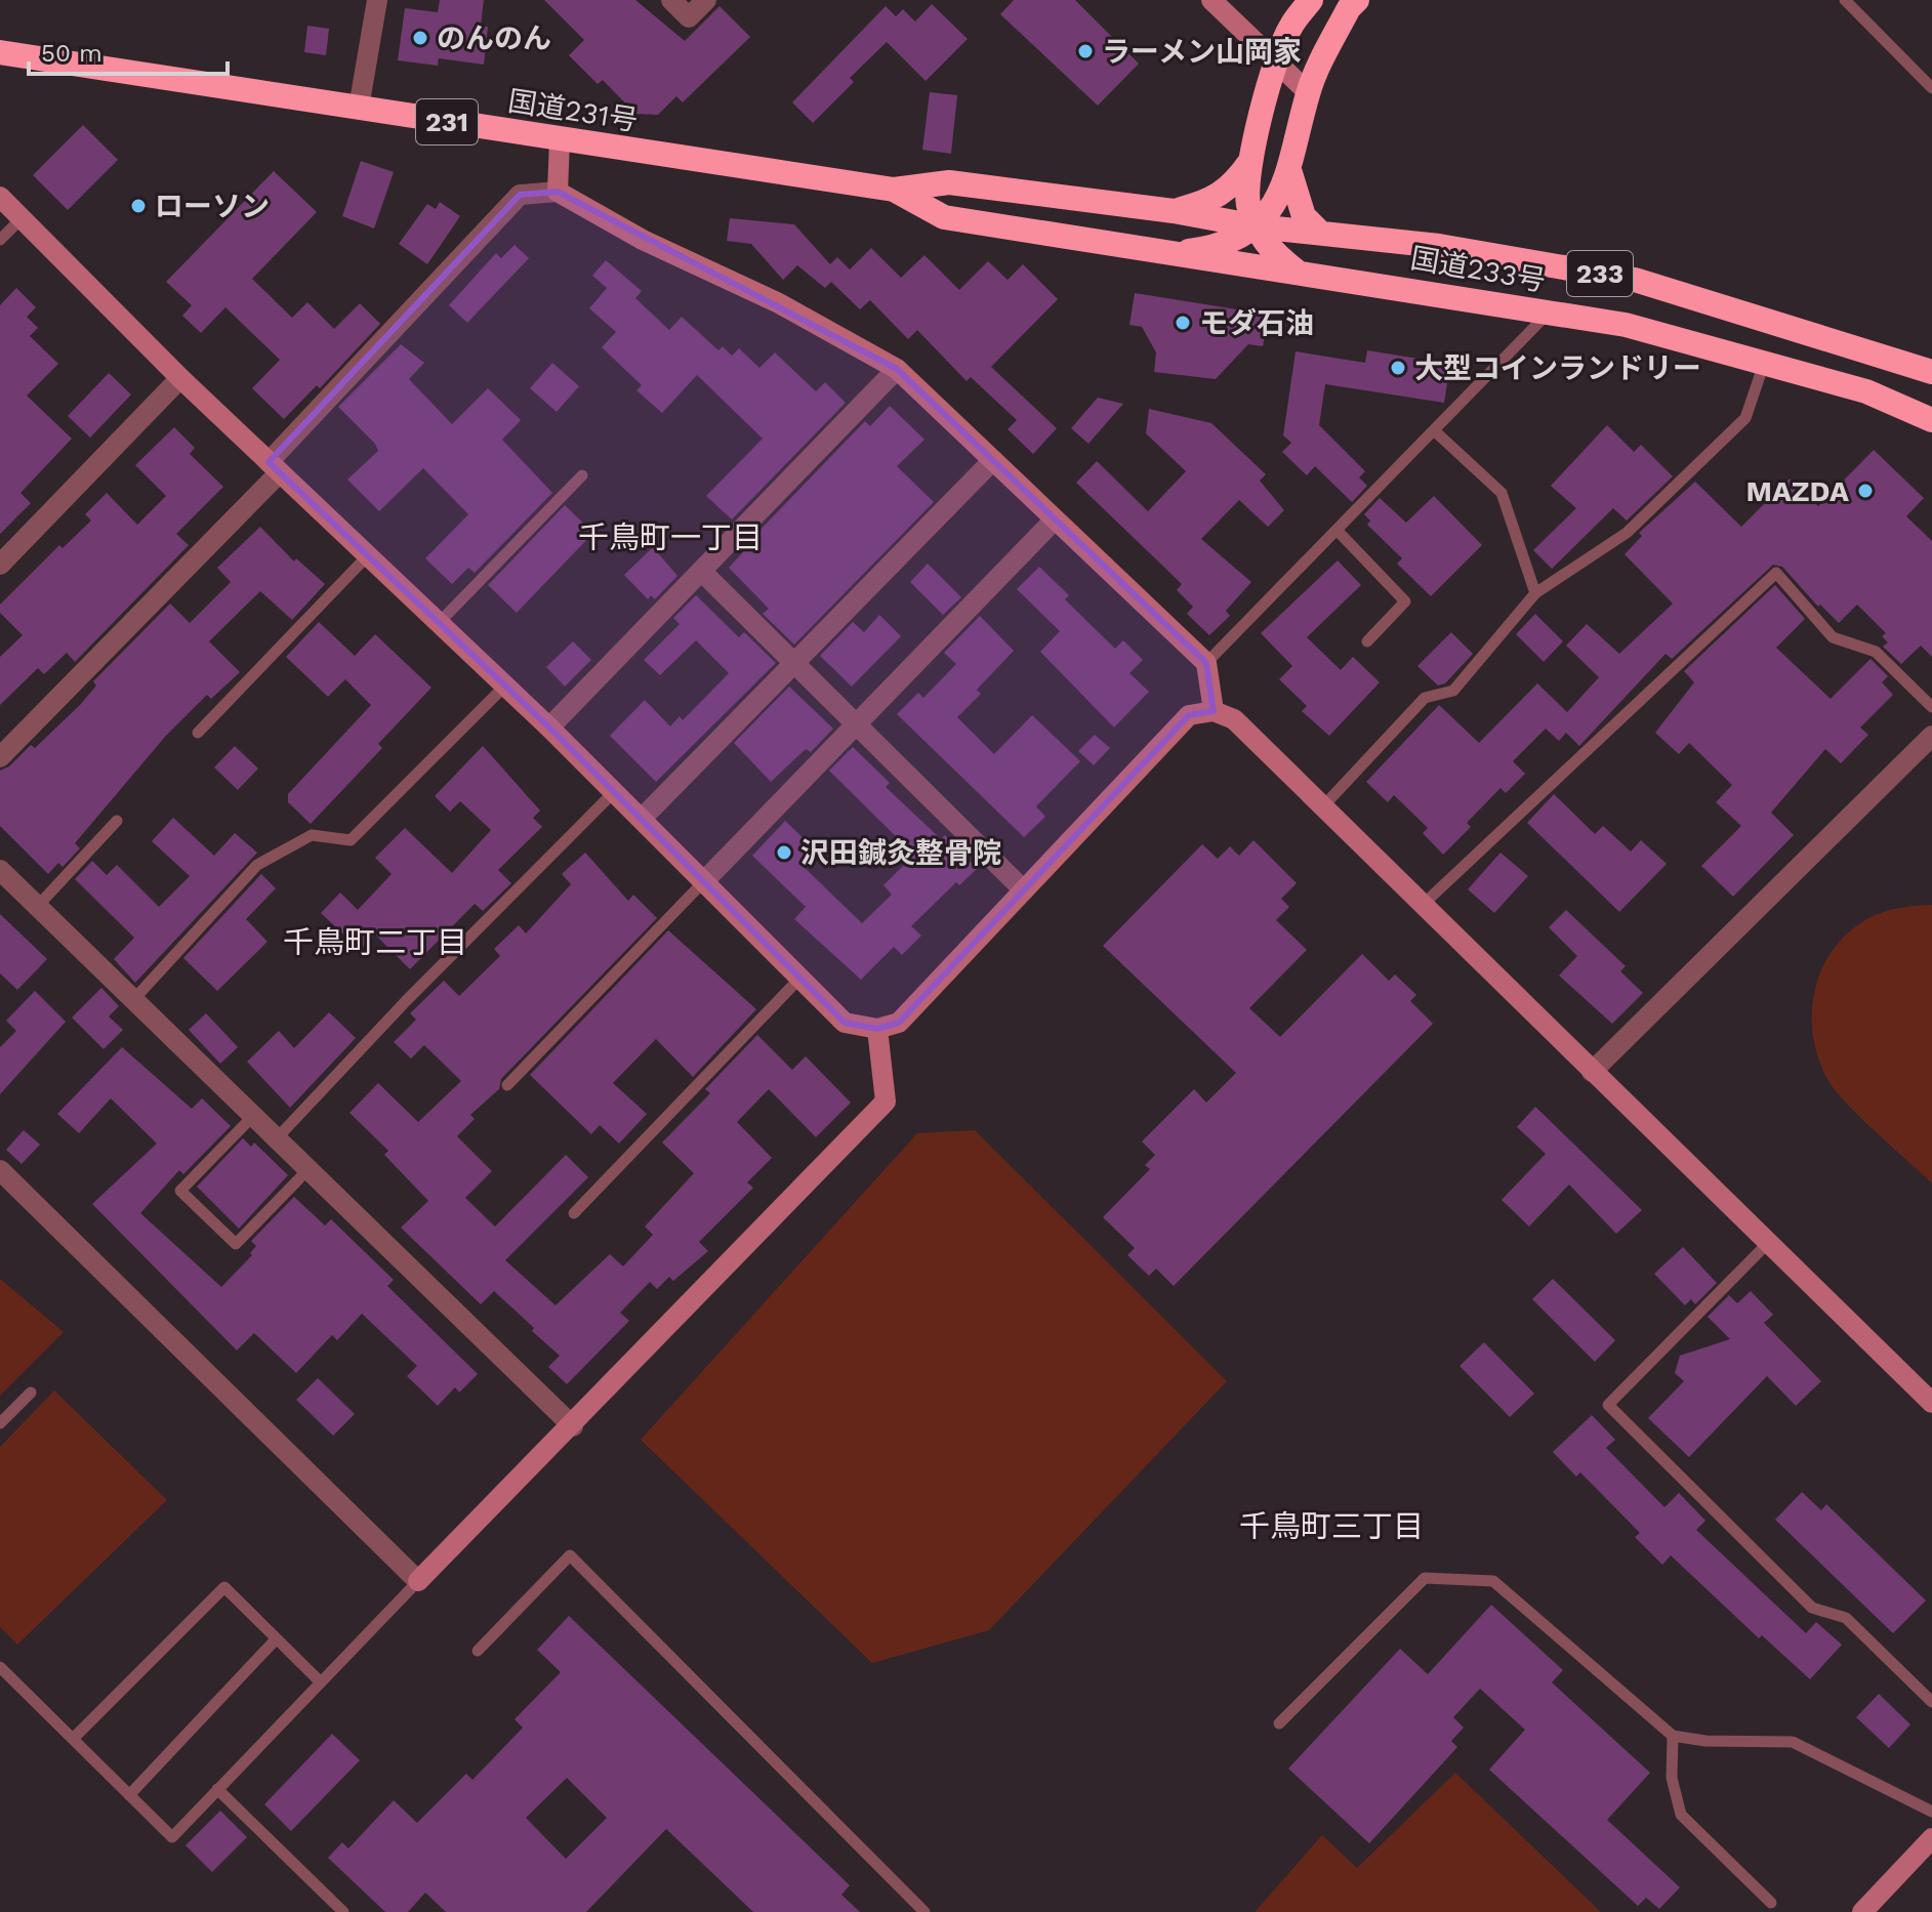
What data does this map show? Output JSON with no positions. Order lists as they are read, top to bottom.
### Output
{
  "streets": {
    "highway": [
      "国道231号",
      "231",
      "国道233号",
      "233"
    ]
  },
  "crossings": [
    ["国道231号", "国道233号"]
  ],
  "districts": ["千鳥町一丁目", "千鳥町二丁目", "千鳥町三丁目"],
  "places": [
    "のんのん",
    "ラーメン山岡家",
    "ローソン",
    "モダ石油",
    "大型コインランドリー",
    "MAZDA",
    "沢田鍼灸整骨院"
  ],
  "scale_bar": "50 m"
}
